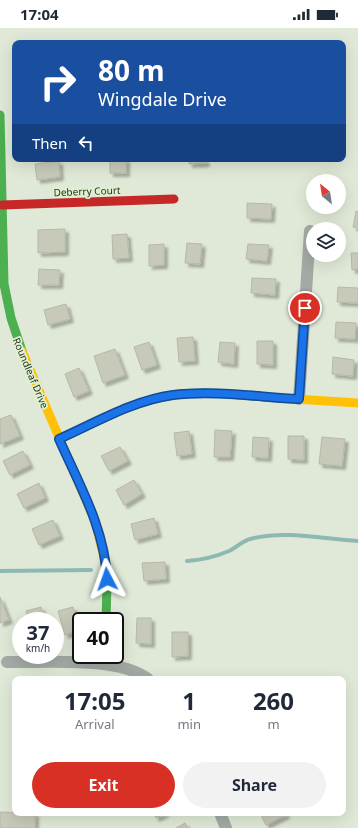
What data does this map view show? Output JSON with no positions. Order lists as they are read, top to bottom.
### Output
{
  "streets": {
    "street": ["Deberry Court", "Roundleaf Drive"]
  },
  "crossings": [
    ["Deberry Court", "Roundleaf Drive"]
  ],
  "north": "top left",
  "page": {
    "status": "17:04",
    "turn": ["80 m", "Wingdale Drive"],
    "then": "Then",
    "speed": "37 km/h",
    "limit": "40",
    "eta": [
      "17:05",
      "Arrival",
      "1",
      "min",
      "260",
      "m"
    ],
    "buttons": ["Exit", "Share"]
  }
}
